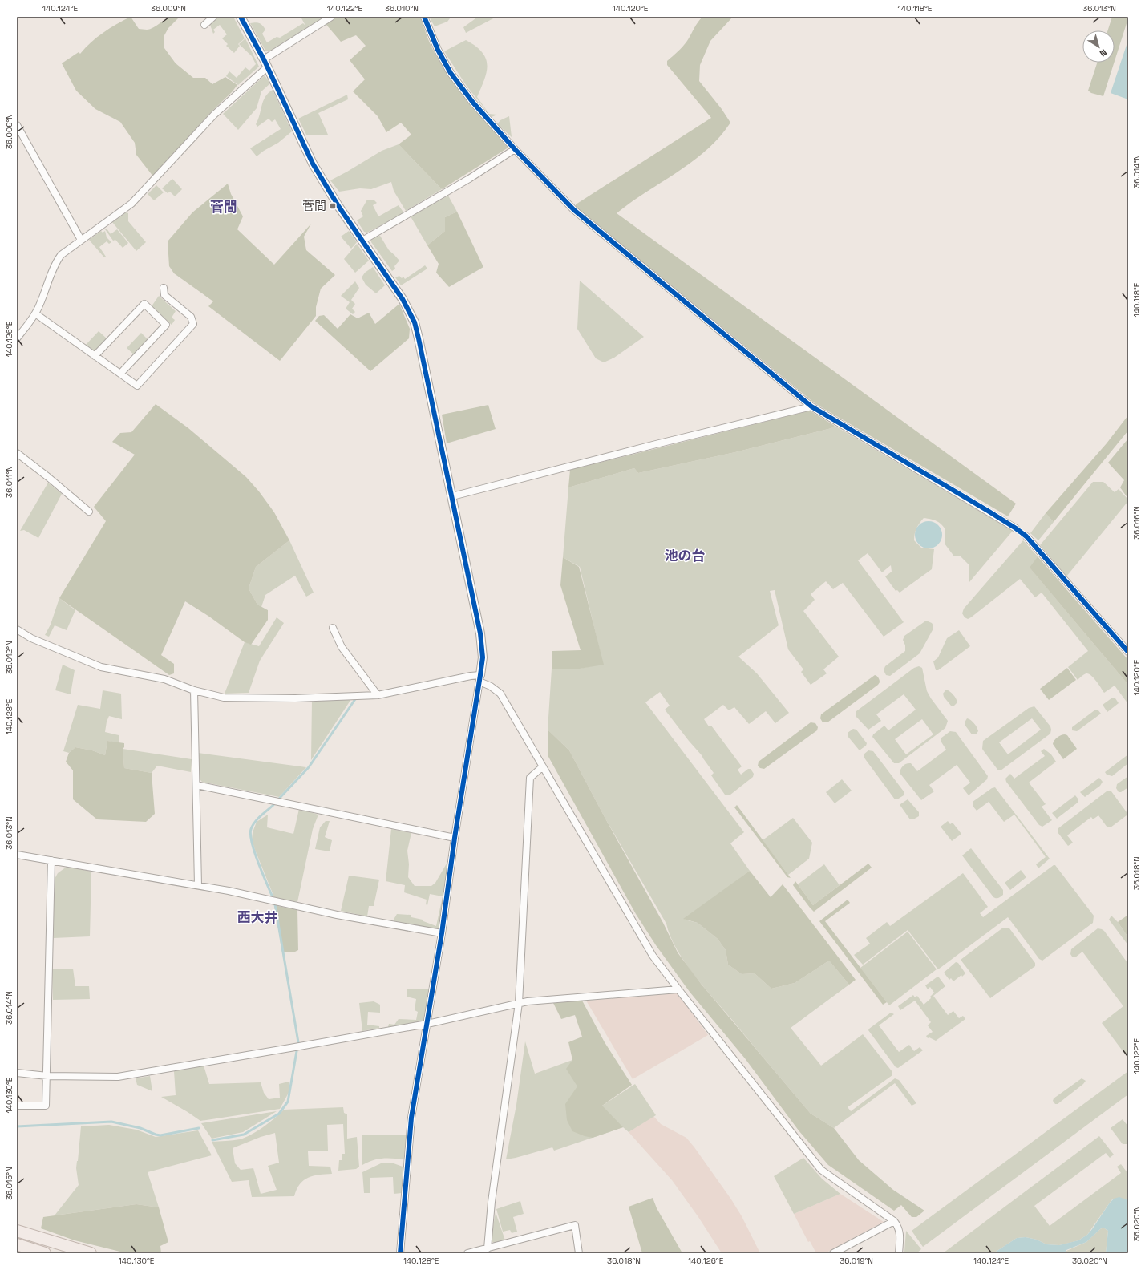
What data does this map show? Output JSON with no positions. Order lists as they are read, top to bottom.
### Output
{
  "districts": ["菅間", "池の台", "西大井"],
  "places": {
    "transit": ["菅間"]
  },
  "north": "bottom right",
  "coordinates": [
    "140.124°E",
    "36.009°N",
    "140.122°E",
    "36.010°N",
    "140.120°E",
    "140.118°E",
    "36.013°N",
    "36.014°N",
    "140.126°E",
    "36.011°N",
    "36.016°N",
    "36.012°N",
    "140.128°E",
    "36.018°N",
    "140.130°E",
    "36.015°N",
    "36.020°N",
    "36.019°N"
  ]
}
